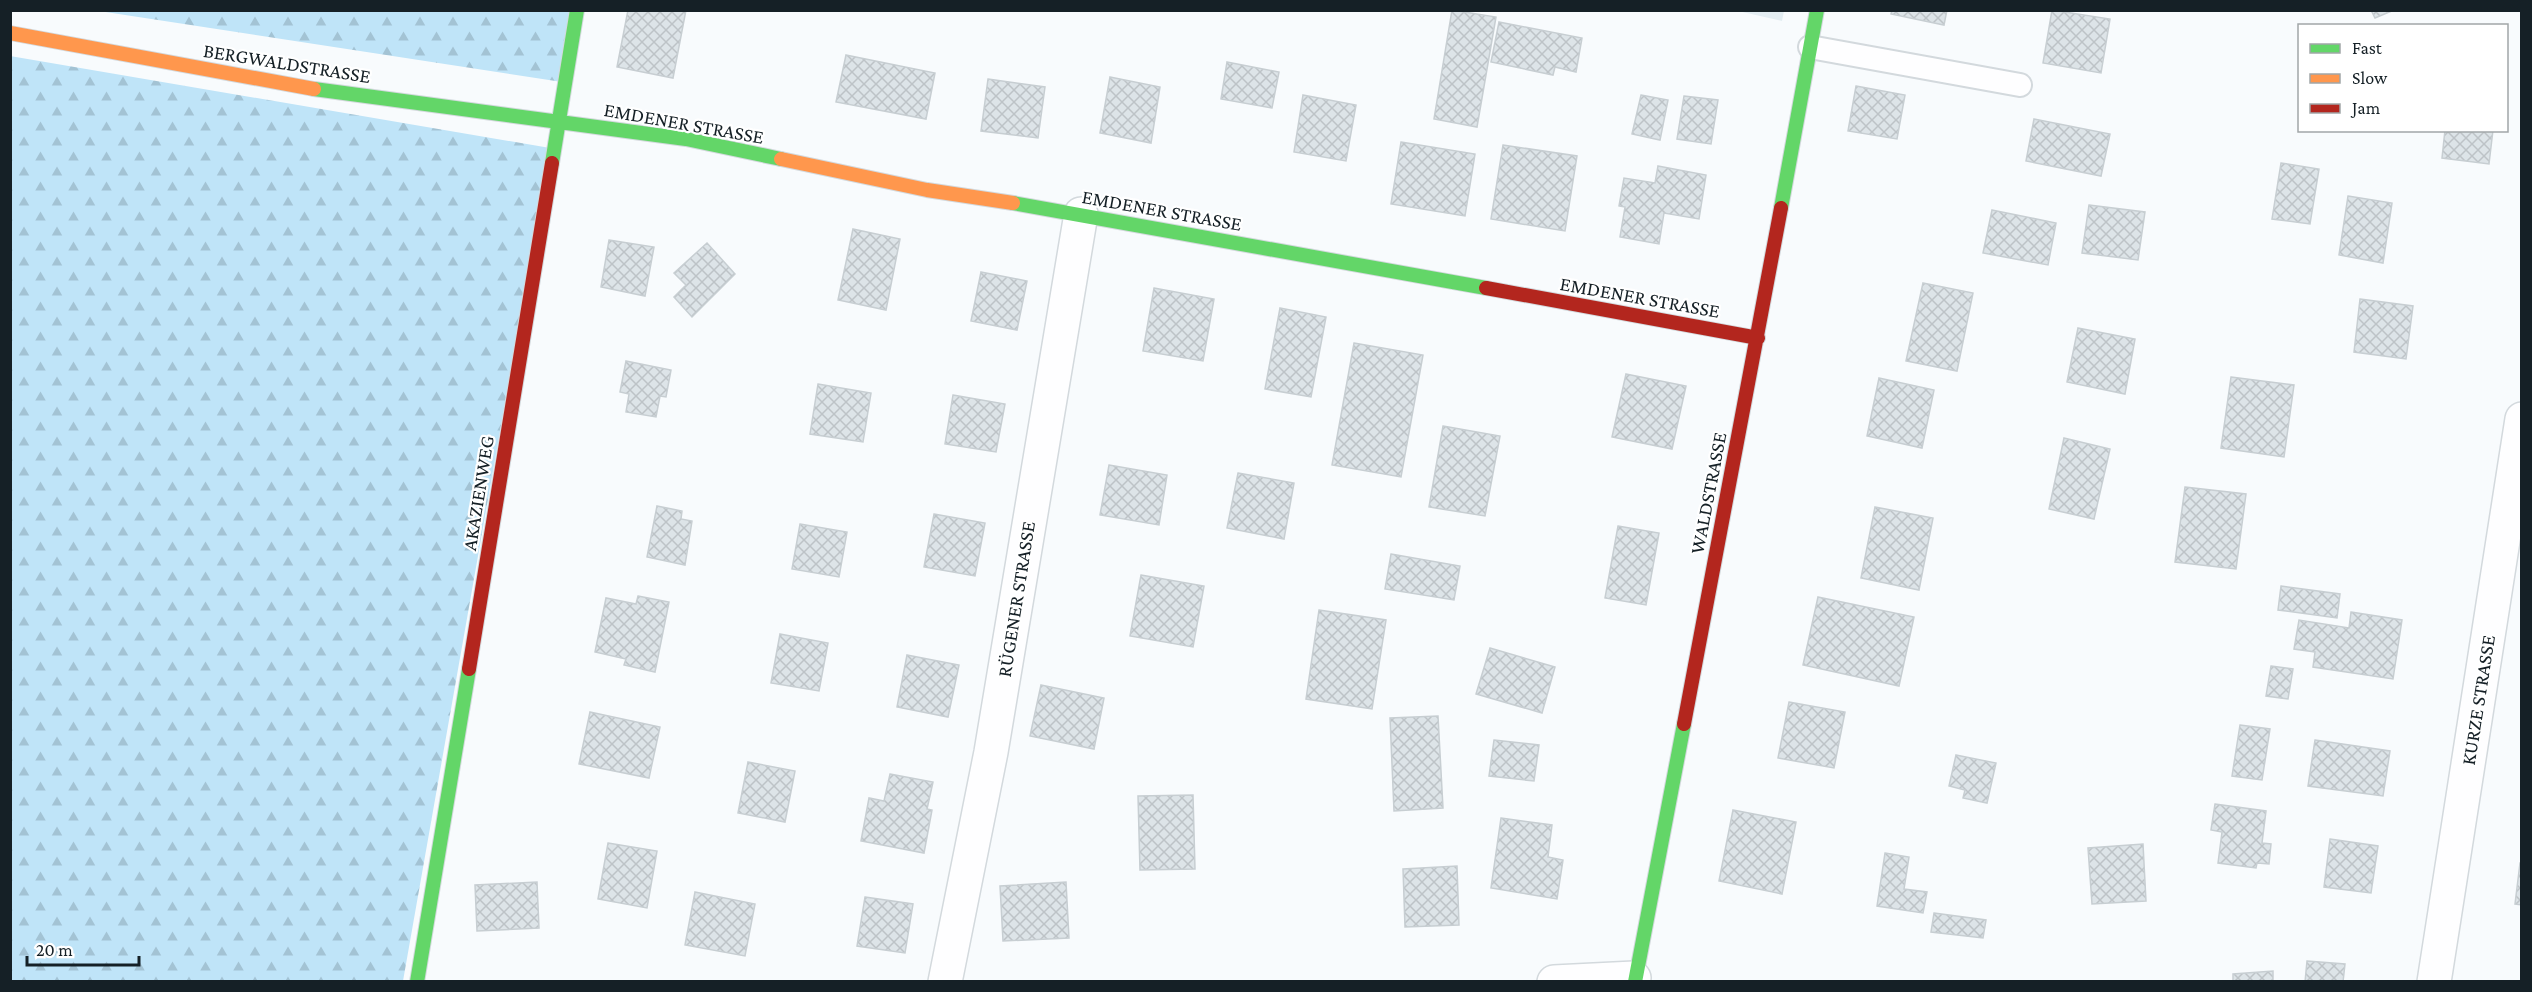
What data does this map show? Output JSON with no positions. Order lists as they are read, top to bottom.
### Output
{
  "streets": {
    "street": [
      "BERGWALDSTRASSE",
      "EMDENER STRASSE",
      "AKAZIENWEG",
      "WALDSTRASSE",
      "RÜGENER STRASSE",
      "KURZE STRASSE"
    ]
  },
  "crossings": [
    ["BERGWALDSTRASSE", "EMDENER STRASSE"],
    ["BERGWALDSTRASSE", "AKAZIENWEG"],
    ["EMDENER STRASSE", "AKAZIENWEG"],
    ["EMDENER STRASSE", "WALDSTRASSE"],
    ["EMDENER STRASSE", "RÜGENER STRASSE"]
  ],
  "legend": ["Fast", "Slow", "Jam"],
  "scale_bar": "20 m"
}
